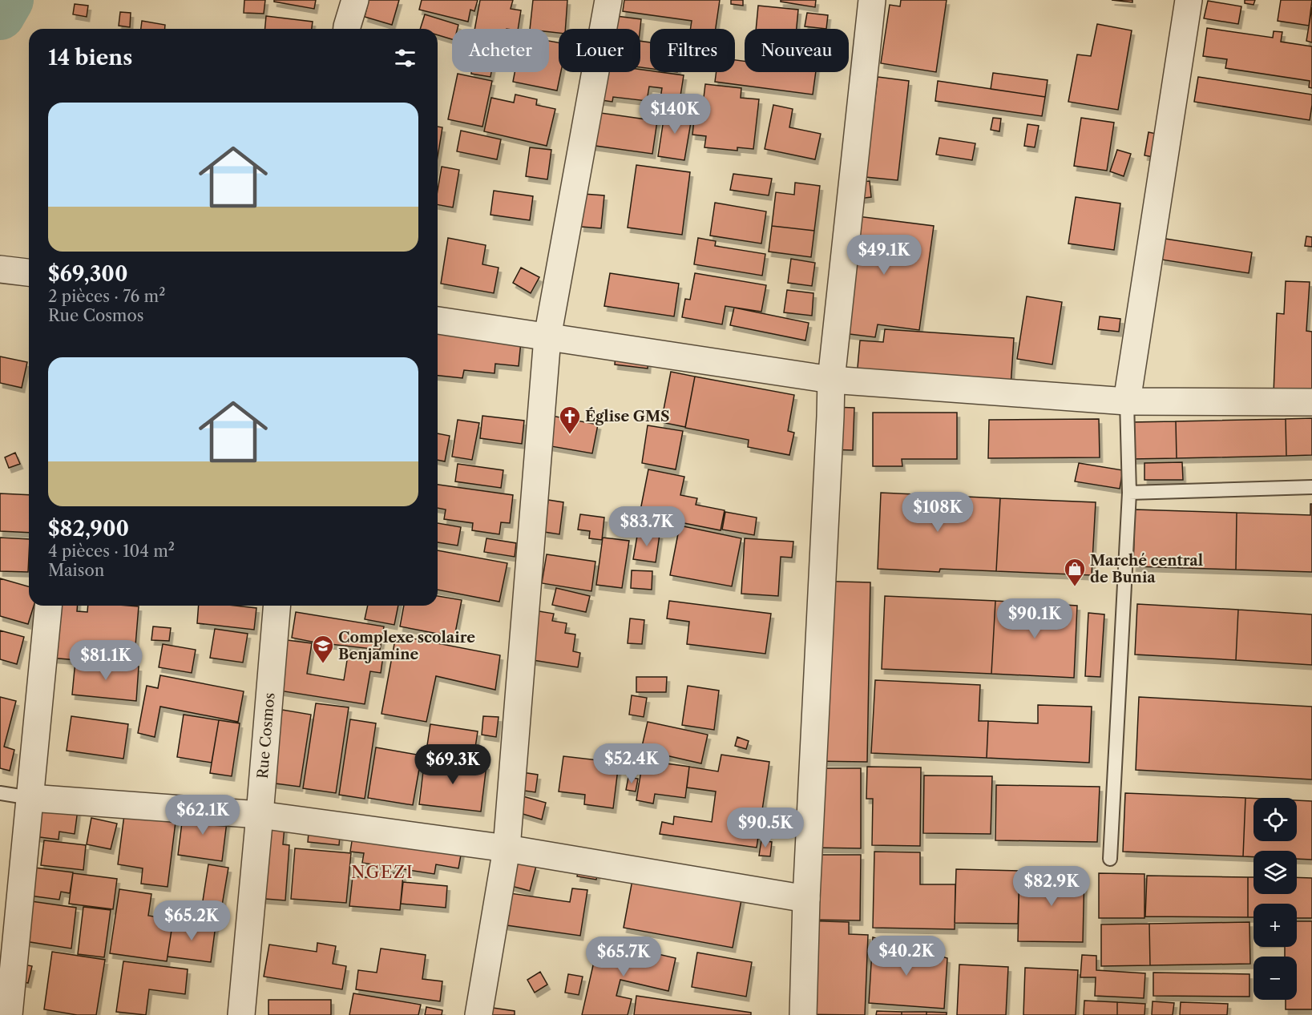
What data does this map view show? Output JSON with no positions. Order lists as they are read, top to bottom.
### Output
{
  "streets": {
    "street": ["Rue Cosmos"]
  },
  "districts": ["NGEZI"],
  "places": {
    "church": ["Église GMS"],
    "shop": ["Marché central de Bunia"],
    "school or university": ["Complexe scolaire Benjamine"]
  },
  "page": {
    "chip": [
      "Acheter",
      "Louer",
      "Filtres",
      "Nouveau"
    ],
    "heading": "14 biens",
    "list": [
      {
        "name": "$69,300",
        "note": "2 pièces · 76 m² · Rue Cosmos"
      },
      {
        "name": "$82,900",
        "note": "4 pièces · 104 m² · Maison"
      }
    ],
    "price": [
      "$140K",
      "$49.1K",
      "$108K",
      "$83.7K",
      "$90.1K",
      "$81.1K",
      "$52.4K",
      "$69.3K",
      "$62.1K",
      "$90.5K",
      "$82.9K",
      "$65.2K",
      "$40.2K",
      "$65.7K"
    ],
    "map_buttons": ["+", "−"]
  }
}
